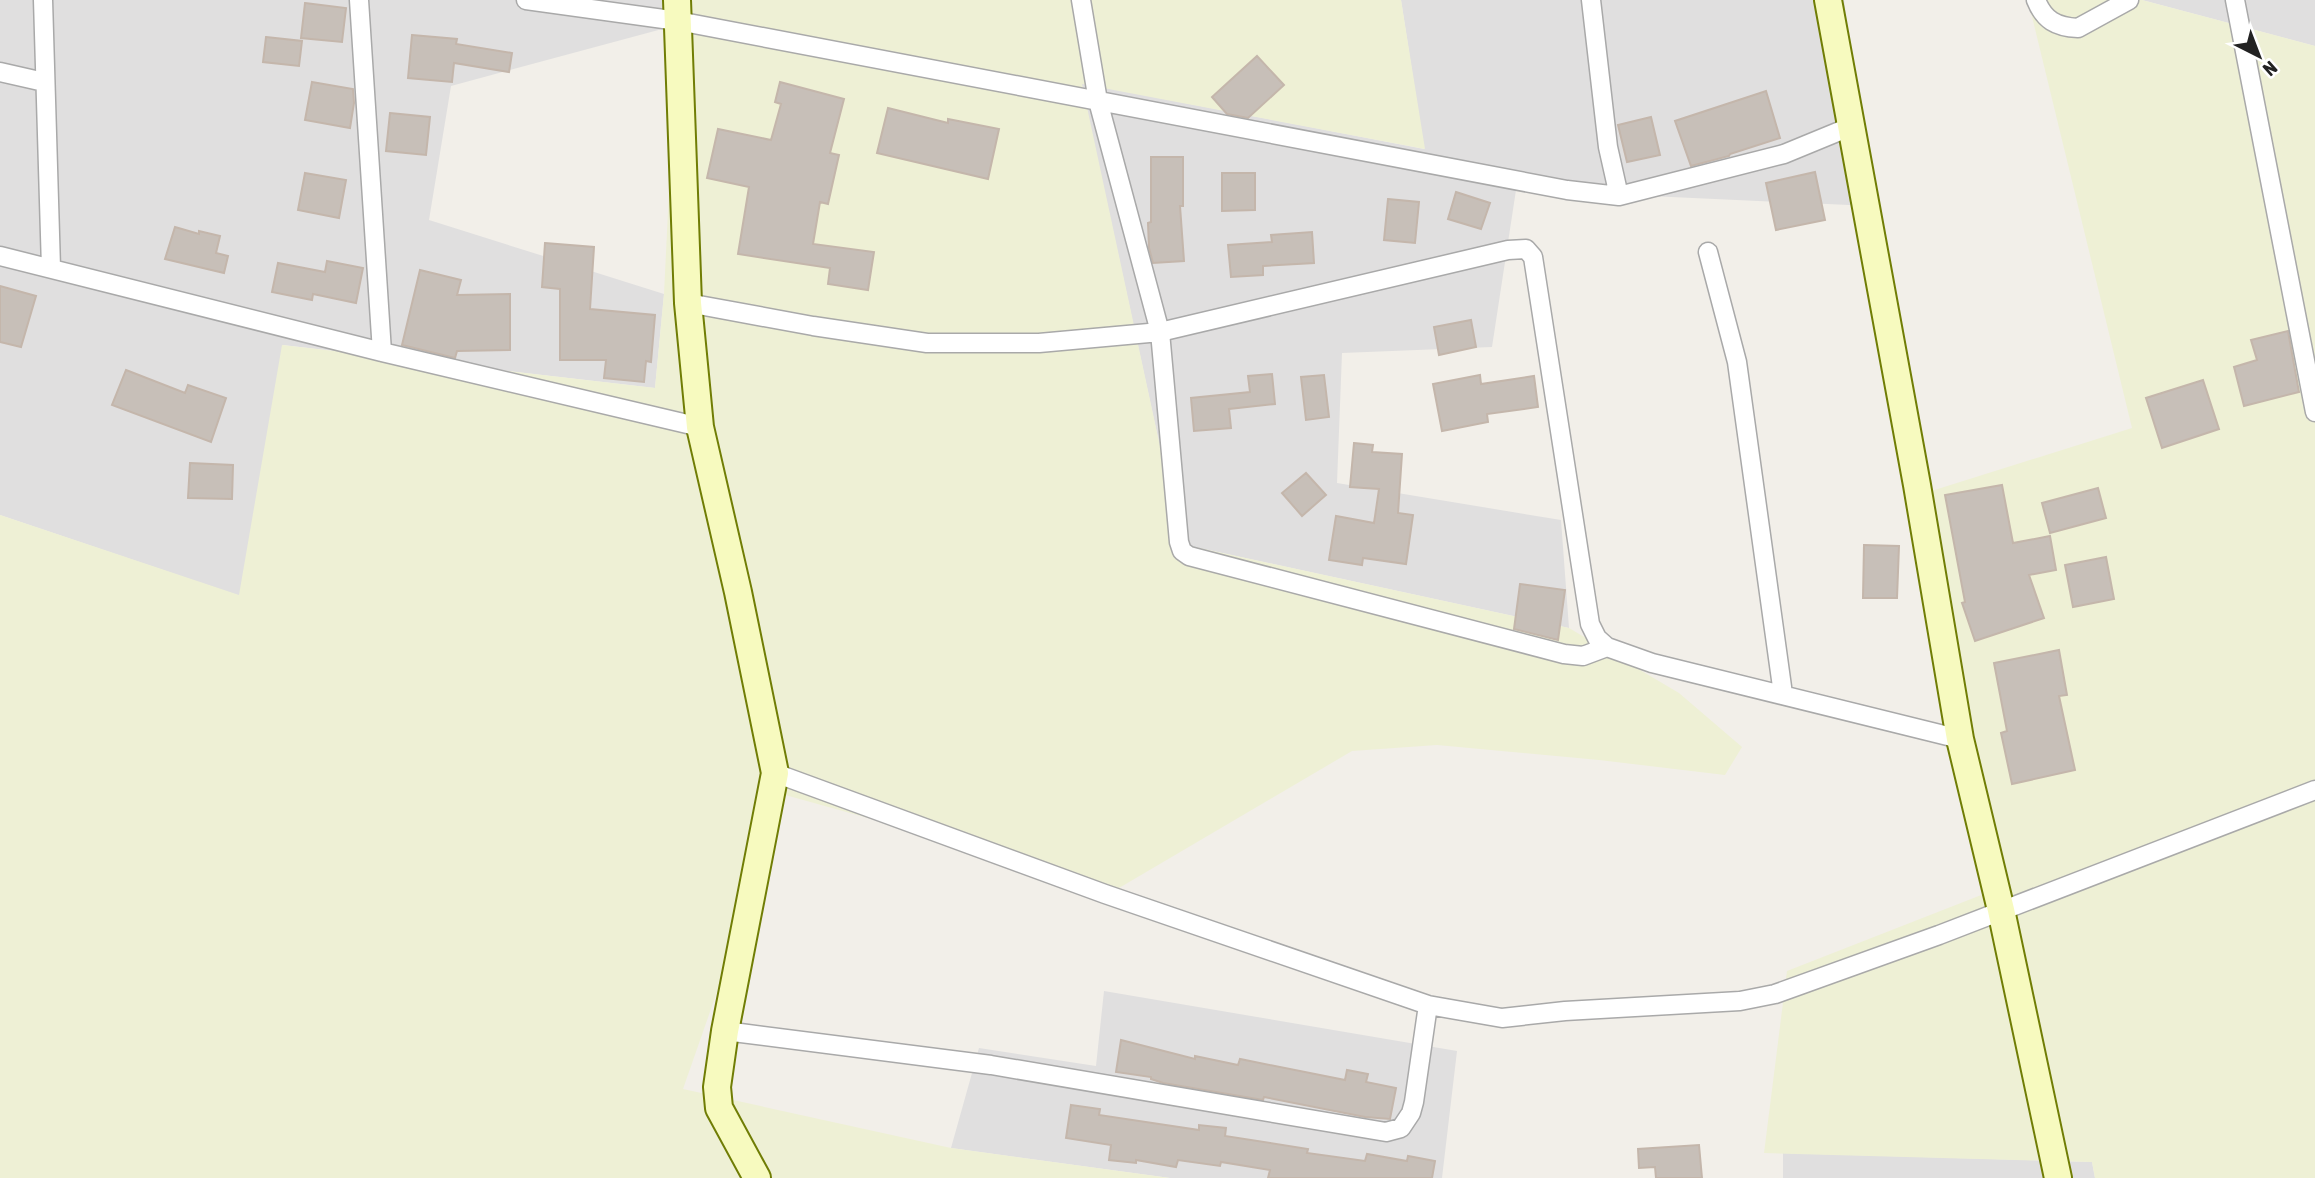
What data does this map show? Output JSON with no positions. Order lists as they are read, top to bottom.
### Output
{
  "north": "bottom right"
}
